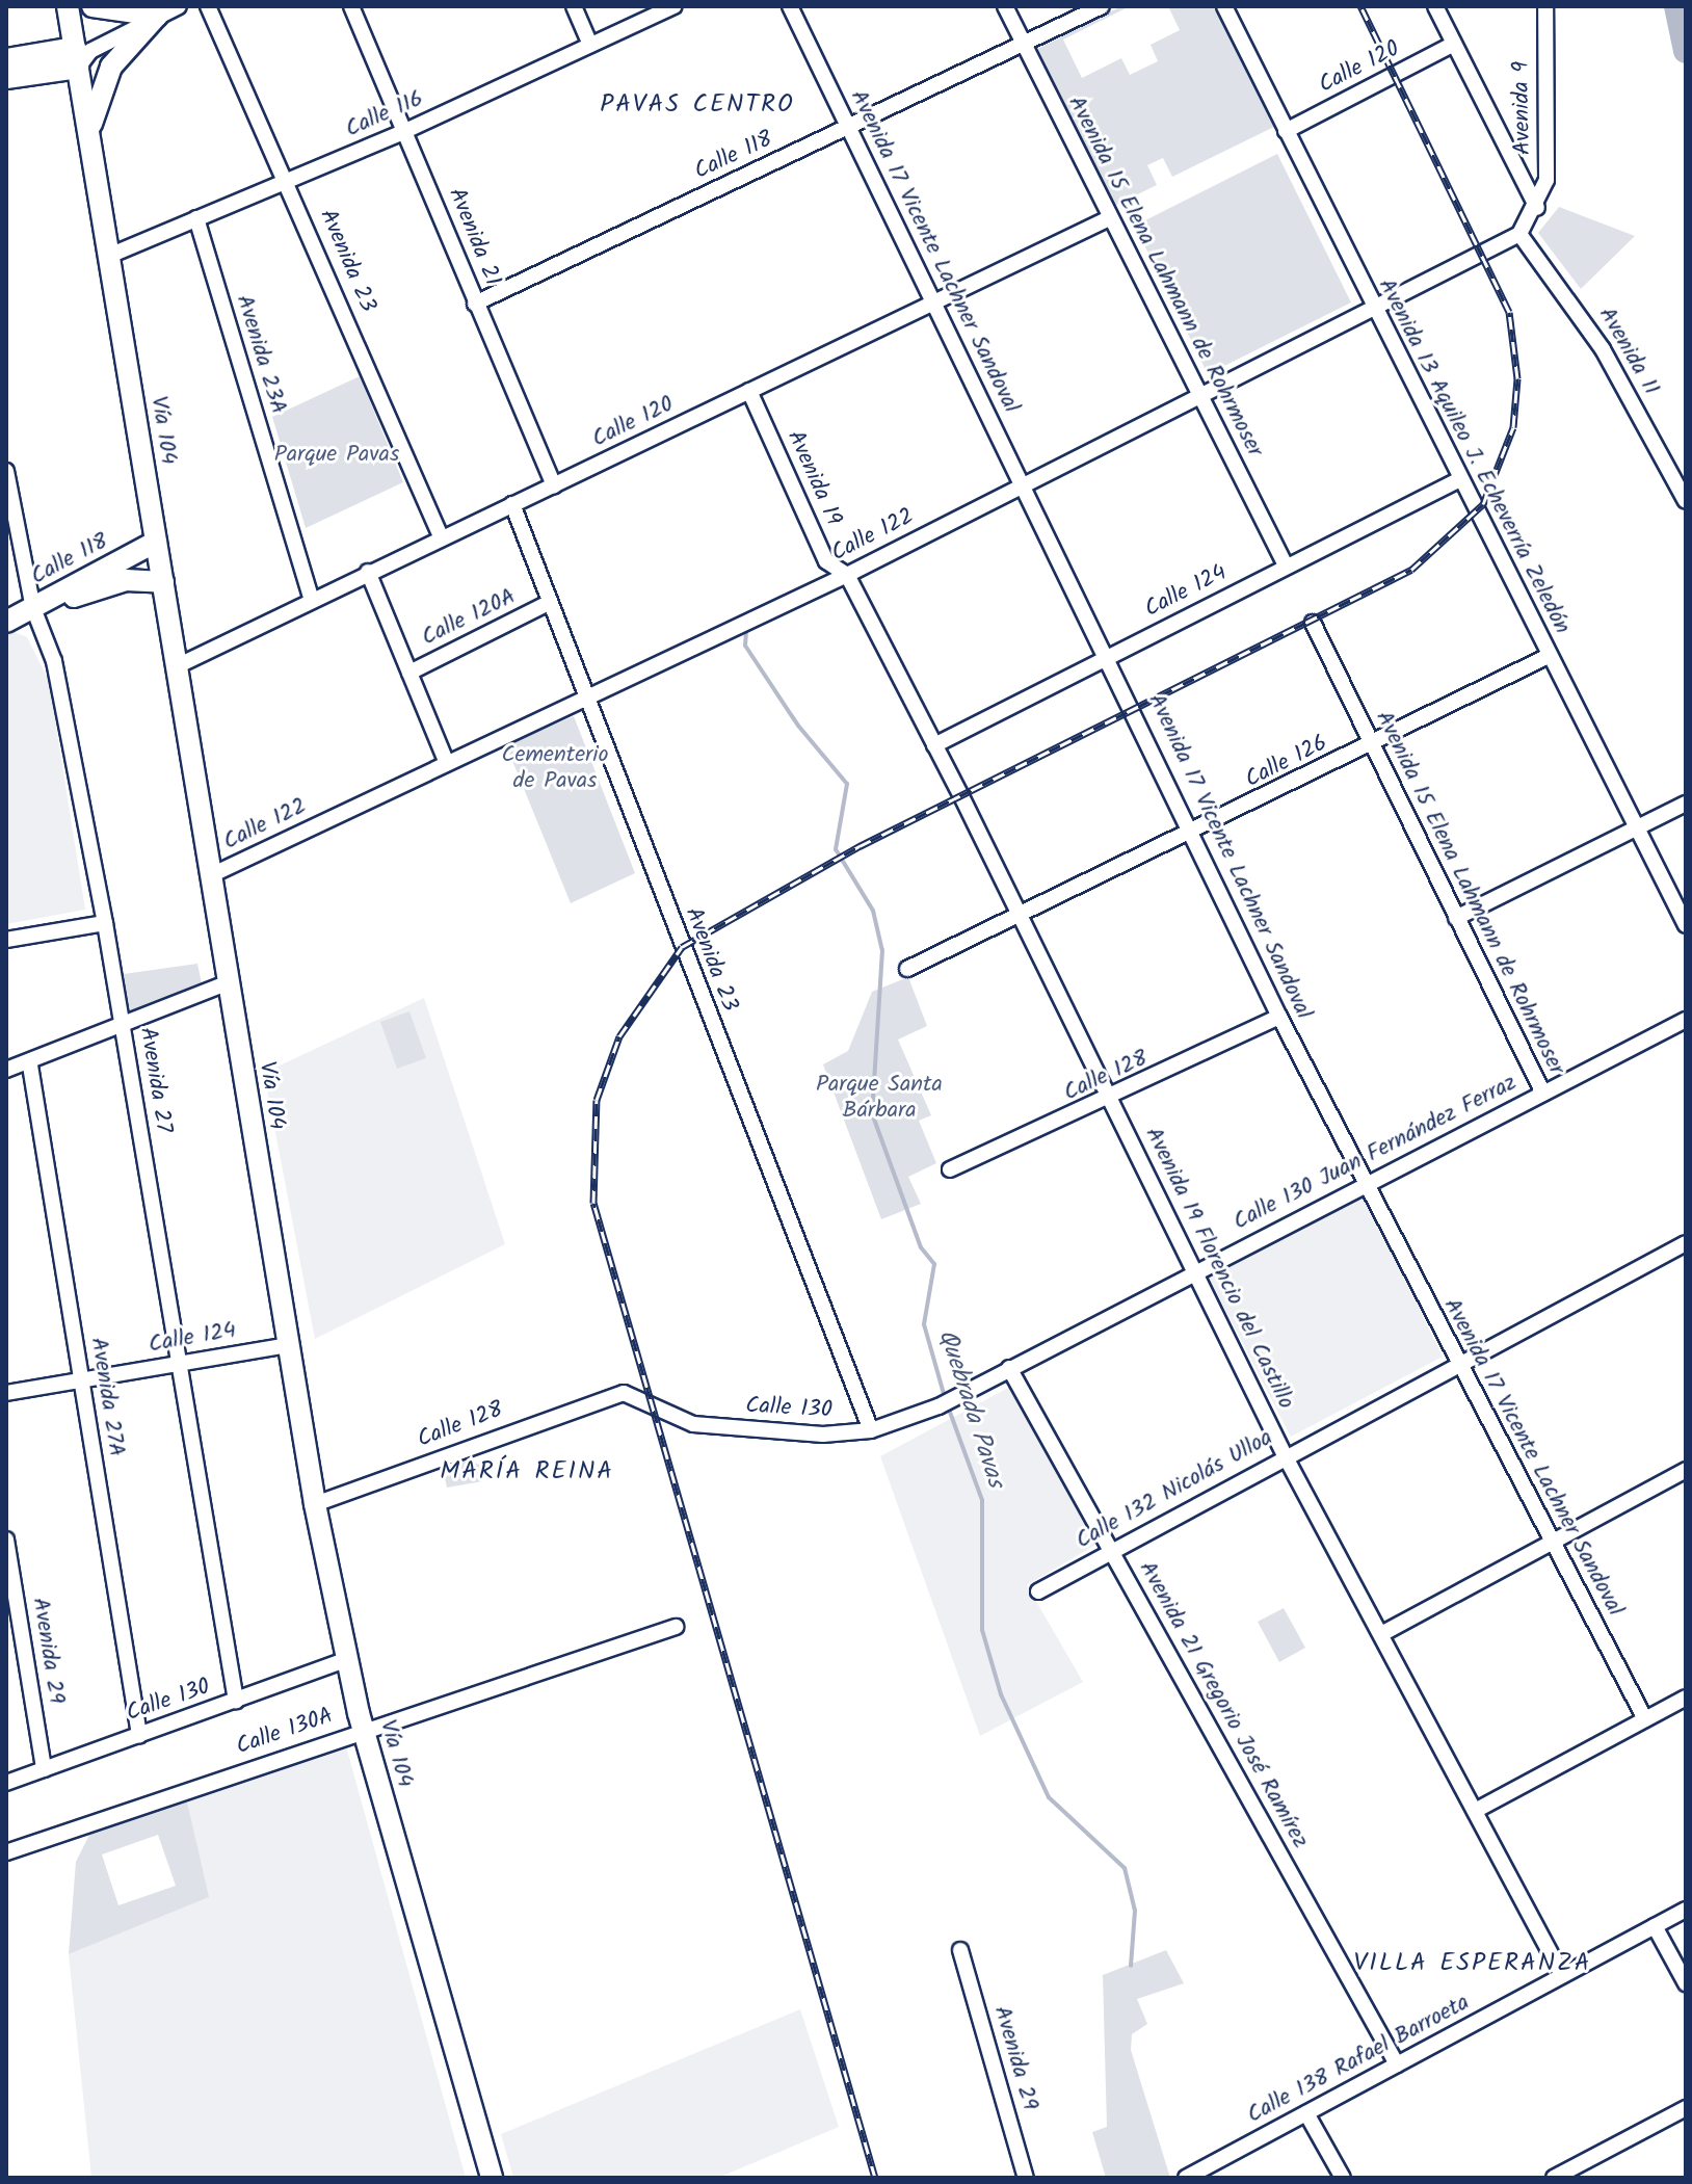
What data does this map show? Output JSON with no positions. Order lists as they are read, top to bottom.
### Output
{
  "streets": {
    "main road": ["Calle 118", "Vía 104"],
    "street": [
      "Calle 120",
      "Avenida 9",
      "Calle 116",
      "Avenida 21",
      "Avenida 17 Vicente Lachner Sandoval",
      "Avenida 23",
      "Avenida 15 Elena Lahmann de Rohrmoser",
      "Avenida 11",
      "Avenida 23A",
      "Avenida 13 Aquileo J. Echeverría Zeledón",
      "Avenida 19",
      "Calle 122",
      "Calle 124",
      "Calle 120A",
      "Calle 126",
      "Calle 128",
      "Avenida 27",
      "Calle 130 Juan Fernández Ferraz",
      "Avenida 19 Florencio del Castillo",
      "Avenida 27A",
      "Calle 130",
      "Calle 132 Nicolás Ulloa",
      "Avenida 29",
      "Avenida 21 Gregorio José Ramírez",
      "Calle 130A",
      "Calle 138 Rafael Barroeta"
    ]
  },
  "crossings": [
    ["Calle 120", "Avenida 21"],
    ["Calle 120", "Avenida 17 Vicente Lachner Sandoval"],
    ["Calle 120", "Avenida 23"],
    ["Calle 120", "Avenida 15 Elena Lahmann de Rohrmoser"],
    ["Calle 120", "Avenida 23A"],
    ["Calle 120", "Vía 104"],
    ["Calle 120", "Avenida 13 Aquileo J. Echeverría Zeledón"],
    ["Calle 120", "Avenida 19"],
    ["Avenida 9", "Calle 122"],
    ["Calle 116", "Avenida 21"],
    ["Calle 116", "Avenida 23"],
    ["Calle 116", "Avenida 23A"],
    ["Calle 116", "Vía 104"],
    ["Calle 118", "Avenida 21"],
    ["Calle 118", "Avenida 17 Vicente Lachner Sandoval"],
    ["Calle 118", "Avenida 15 Elena Lahmann de Rohrmoser"],
    ["Calle 118", "Vía 104"],
    ["Calle 118", "Avenida 27"],
    ["Avenida 17 Vicente Lachner Sandoval", "Calle 122"],
    ["Avenida 17 Vicente Lachner Sandoval", "Calle 124"],
    ["Avenida 17 Vicente Lachner Sandoval", "Calle 126"],
    ["Avenida 17 Vicente Lachner Sandoval", "Calle 128"],
    ["Avenida 17 Vicente Lachner Sandoval", "Calle 130 Juan Fernández Ferraz"],
    ["Avenida 17 Vicente Lachner Sandoval", "Calle 132 Nicolás Ulloa"],
    ["Avenida 23", "Calle 122"],
    ["Avenida 23", "Calle 120A"],
    ["Avenida 23", "Calle 130"],
    ["Avenida 15 Elena Lahmann de Rohrmoser", "Calle 122"],
    ["Avenida 15 Elena Lahmann de Rohrmoser", "Calle 124"],
    ["Avenida 15 Elena Lahmann de Rohrmoser", "Calle 126"],
    ["Avenida 15 Elena Lahmann de Rohrmoser", "Calle 130 Juan Fernández Ferraz"],
    ["Avenida 11", "Calle 122"],
    ["Vía 104", "Calle 122"],
    ["Vía 104", "Calle 124"],
    ["Vía 104", "Calle 128"],
    ["Vía 104", "Calle 130"],
    ["Vía 104", "Calle 130A"],
    ["Avenida 13 Aquileo J. Echeverría Zeledón", "Calle 122"],
    ["Avenida 13 Aquileo J. Echeverría Zeledón", "Calle 124"],
    ["Avenida 13 Aquileo J. Echeverría Zeledón", "Calle 126"],
    ["Avenida 19", "Calle 122"],
    ["Avenida 19", "Avenida 19 Florencio del Castillo"],
    ["Calle 122", "Avenida 19 Florencio del Castillo"],
    ["Calle 124", "Avenida 27"],
    ["Calle 124", "Avenida 19 Florencio del Castillo"],
    ["Calle 124", "Avenida 27A"],
    ["Calle 126", "Avenida 19 Florencio del Castillo"],
    ["Calle 128", "Avenida 19 Florencio del Castillo"],
    ["Calle 128", "Calle 130"],
    ["Avenida 27", "Calle 130"],
    ["Calle 130 Juan Fernández Ferraz", "Avenida 19 Florencio del Castillo"],
    ["Calle 130 Juan Fernández Ferraz", "Calle 130"],
    ["Calle 130 Juan Fernández Ferraz", "Avenida 21 Gregorio José Ramírez"],
    ["Avenida 19 Florencio del Castillo", "Calle 132 Nicolás Ulloa"],
    ["Avenida 19 Florencio del Castillo", "Calle 138 Rafael Barroeta"],
    ["Avenida 27A", "Calle 130"],
    ["Calle 130", "Avenida 29"],
    ["Calle 132 Nicolás Ulloa", "Avenida 21 Gregorio José Ramírez"],
    ["Avenida 21 Gregorio José Ramírez", "Calle 138 Rafael Barroeta"]
  ],
  "districts": ["PAVAS CENTRO", "MARÍA REINA", "VILLA ESPERANZA"],
  "water": ["Quebrada Pavas"],
  "parks": ["Parque Pavas", "Cementerio de Pavas", "Parque Santa Bárbara"]
}
